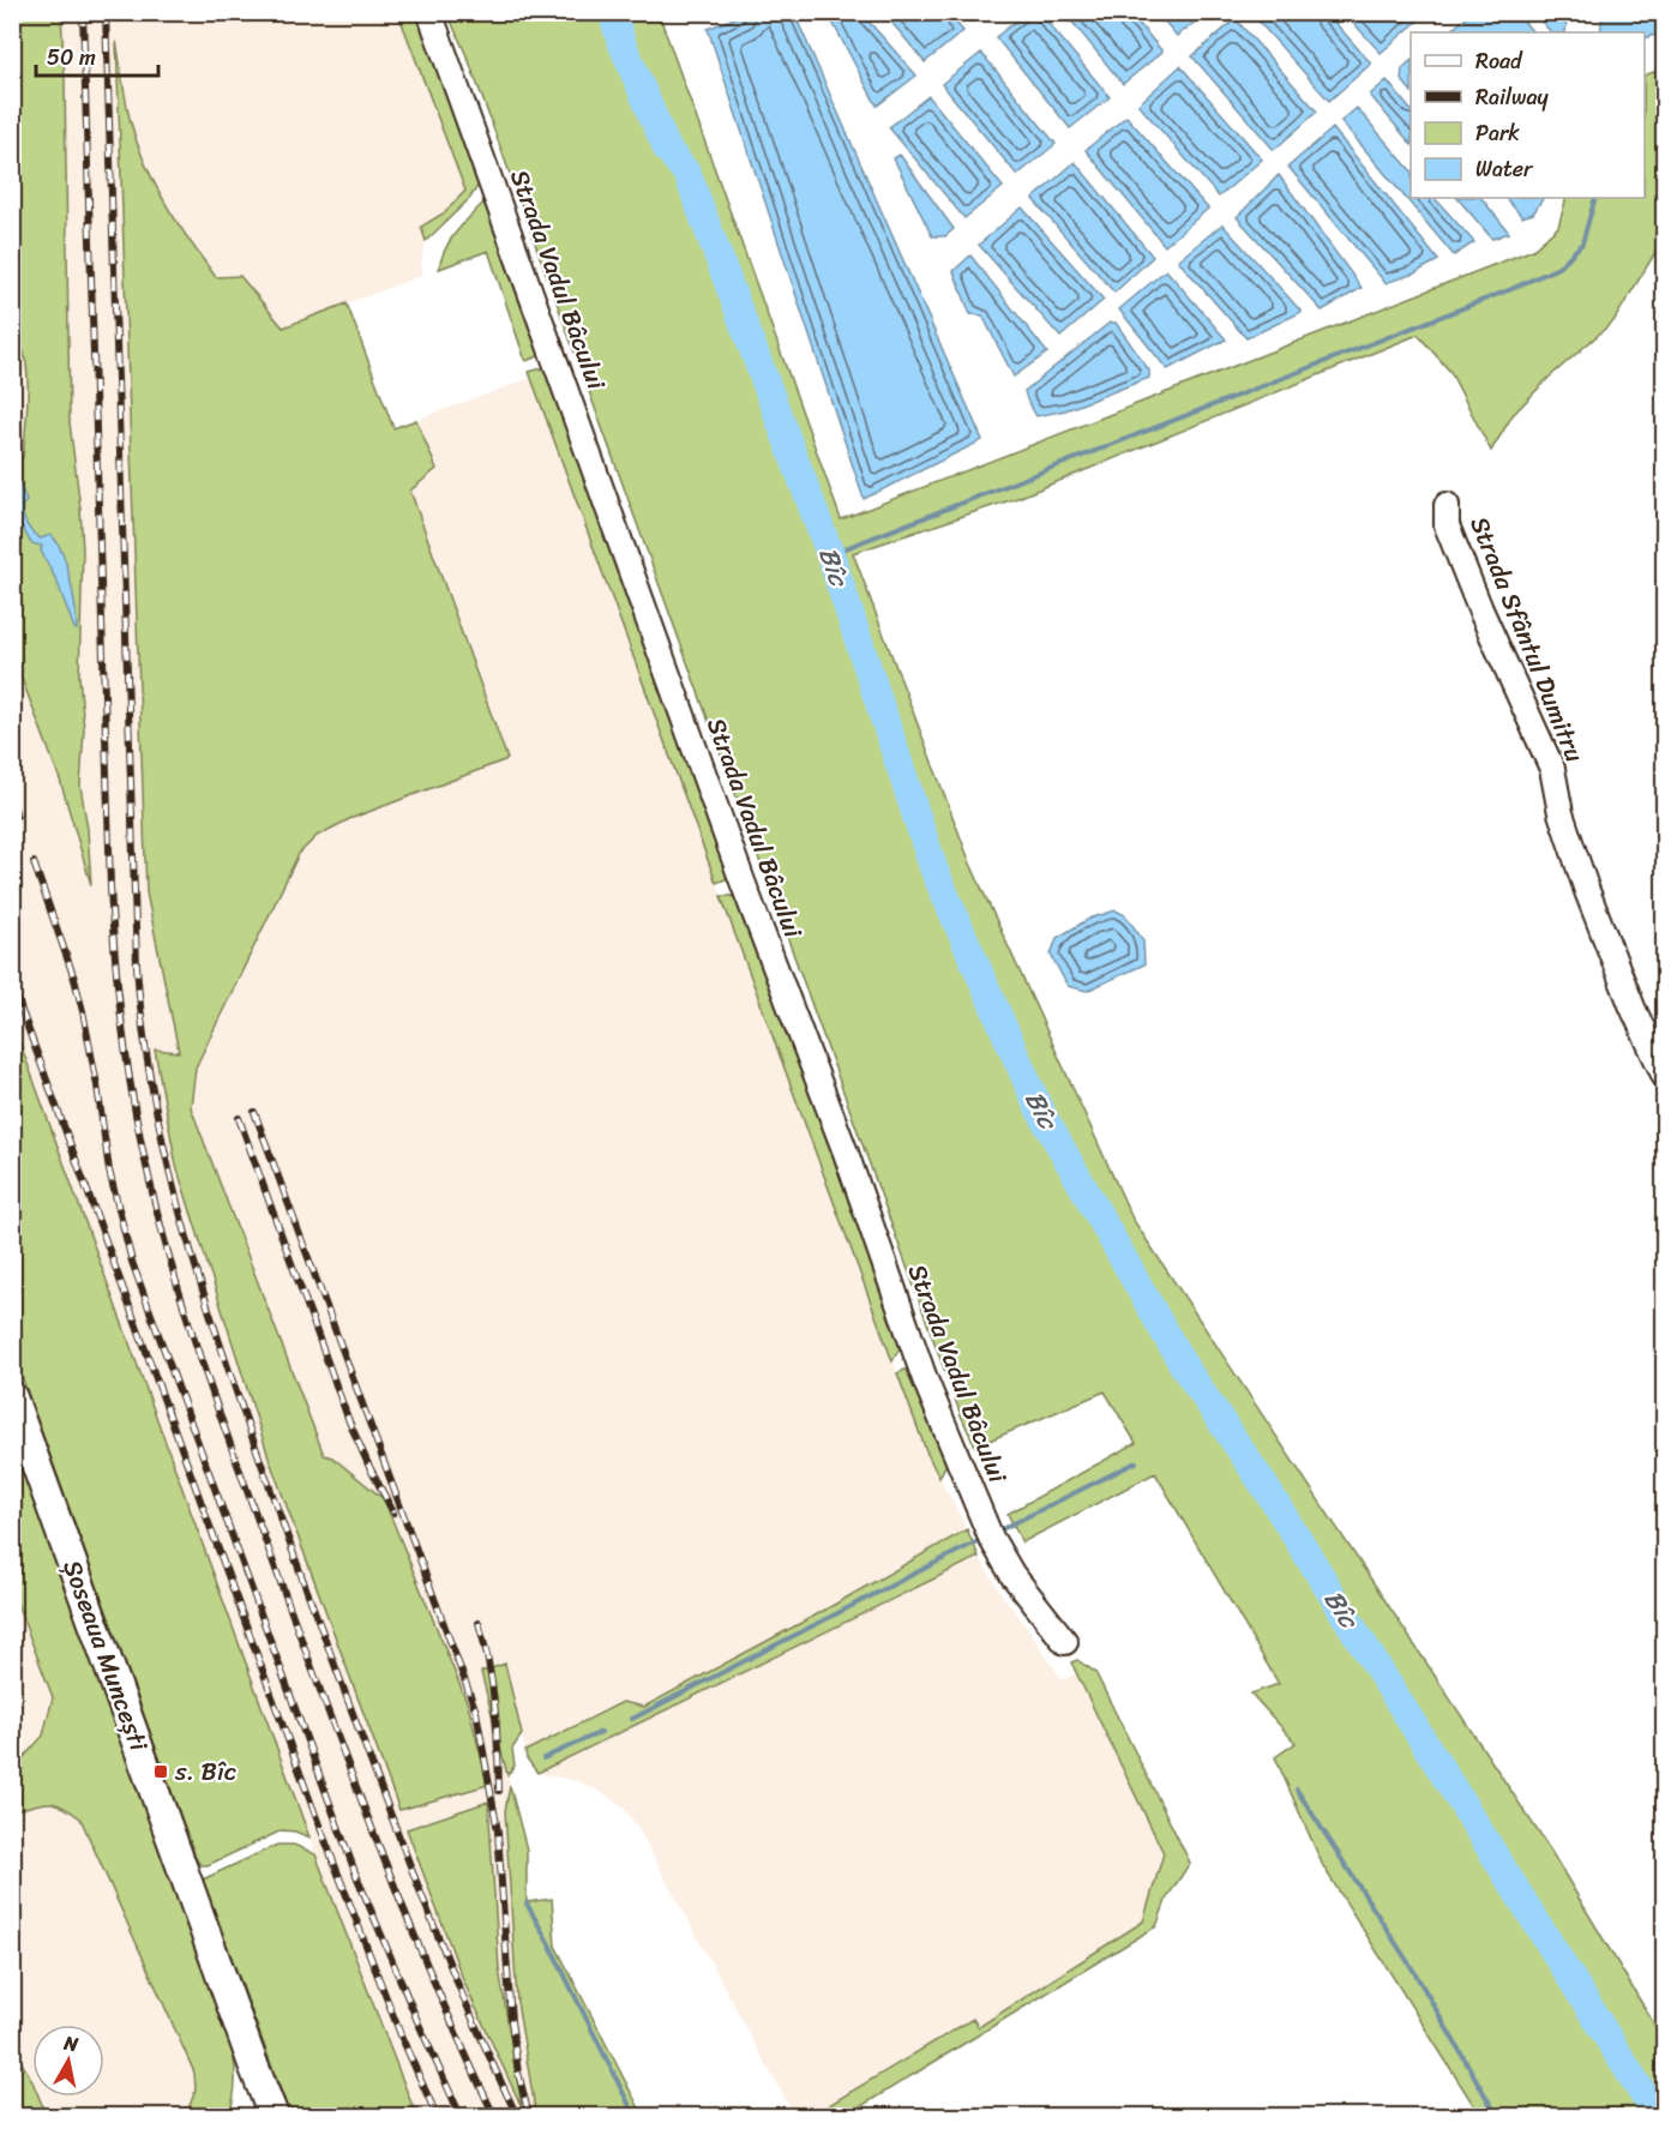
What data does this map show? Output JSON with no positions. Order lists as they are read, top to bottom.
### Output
{
  "streets": {
    "main road": ["Șoseaua Muncești"],
    "street": ["Strada Vadul Bâcului", "Strada Sfântul Dumitru"]
  },
  "water": ["Bîc"],
  "places": {
    "transit": ["s. Bîc"]
  },
  "legend": [
    "Road",
    "Railway",
    "Park",
    "Water"
  ],
  "scale_bar": "50 m",
  "north": "top"
}
